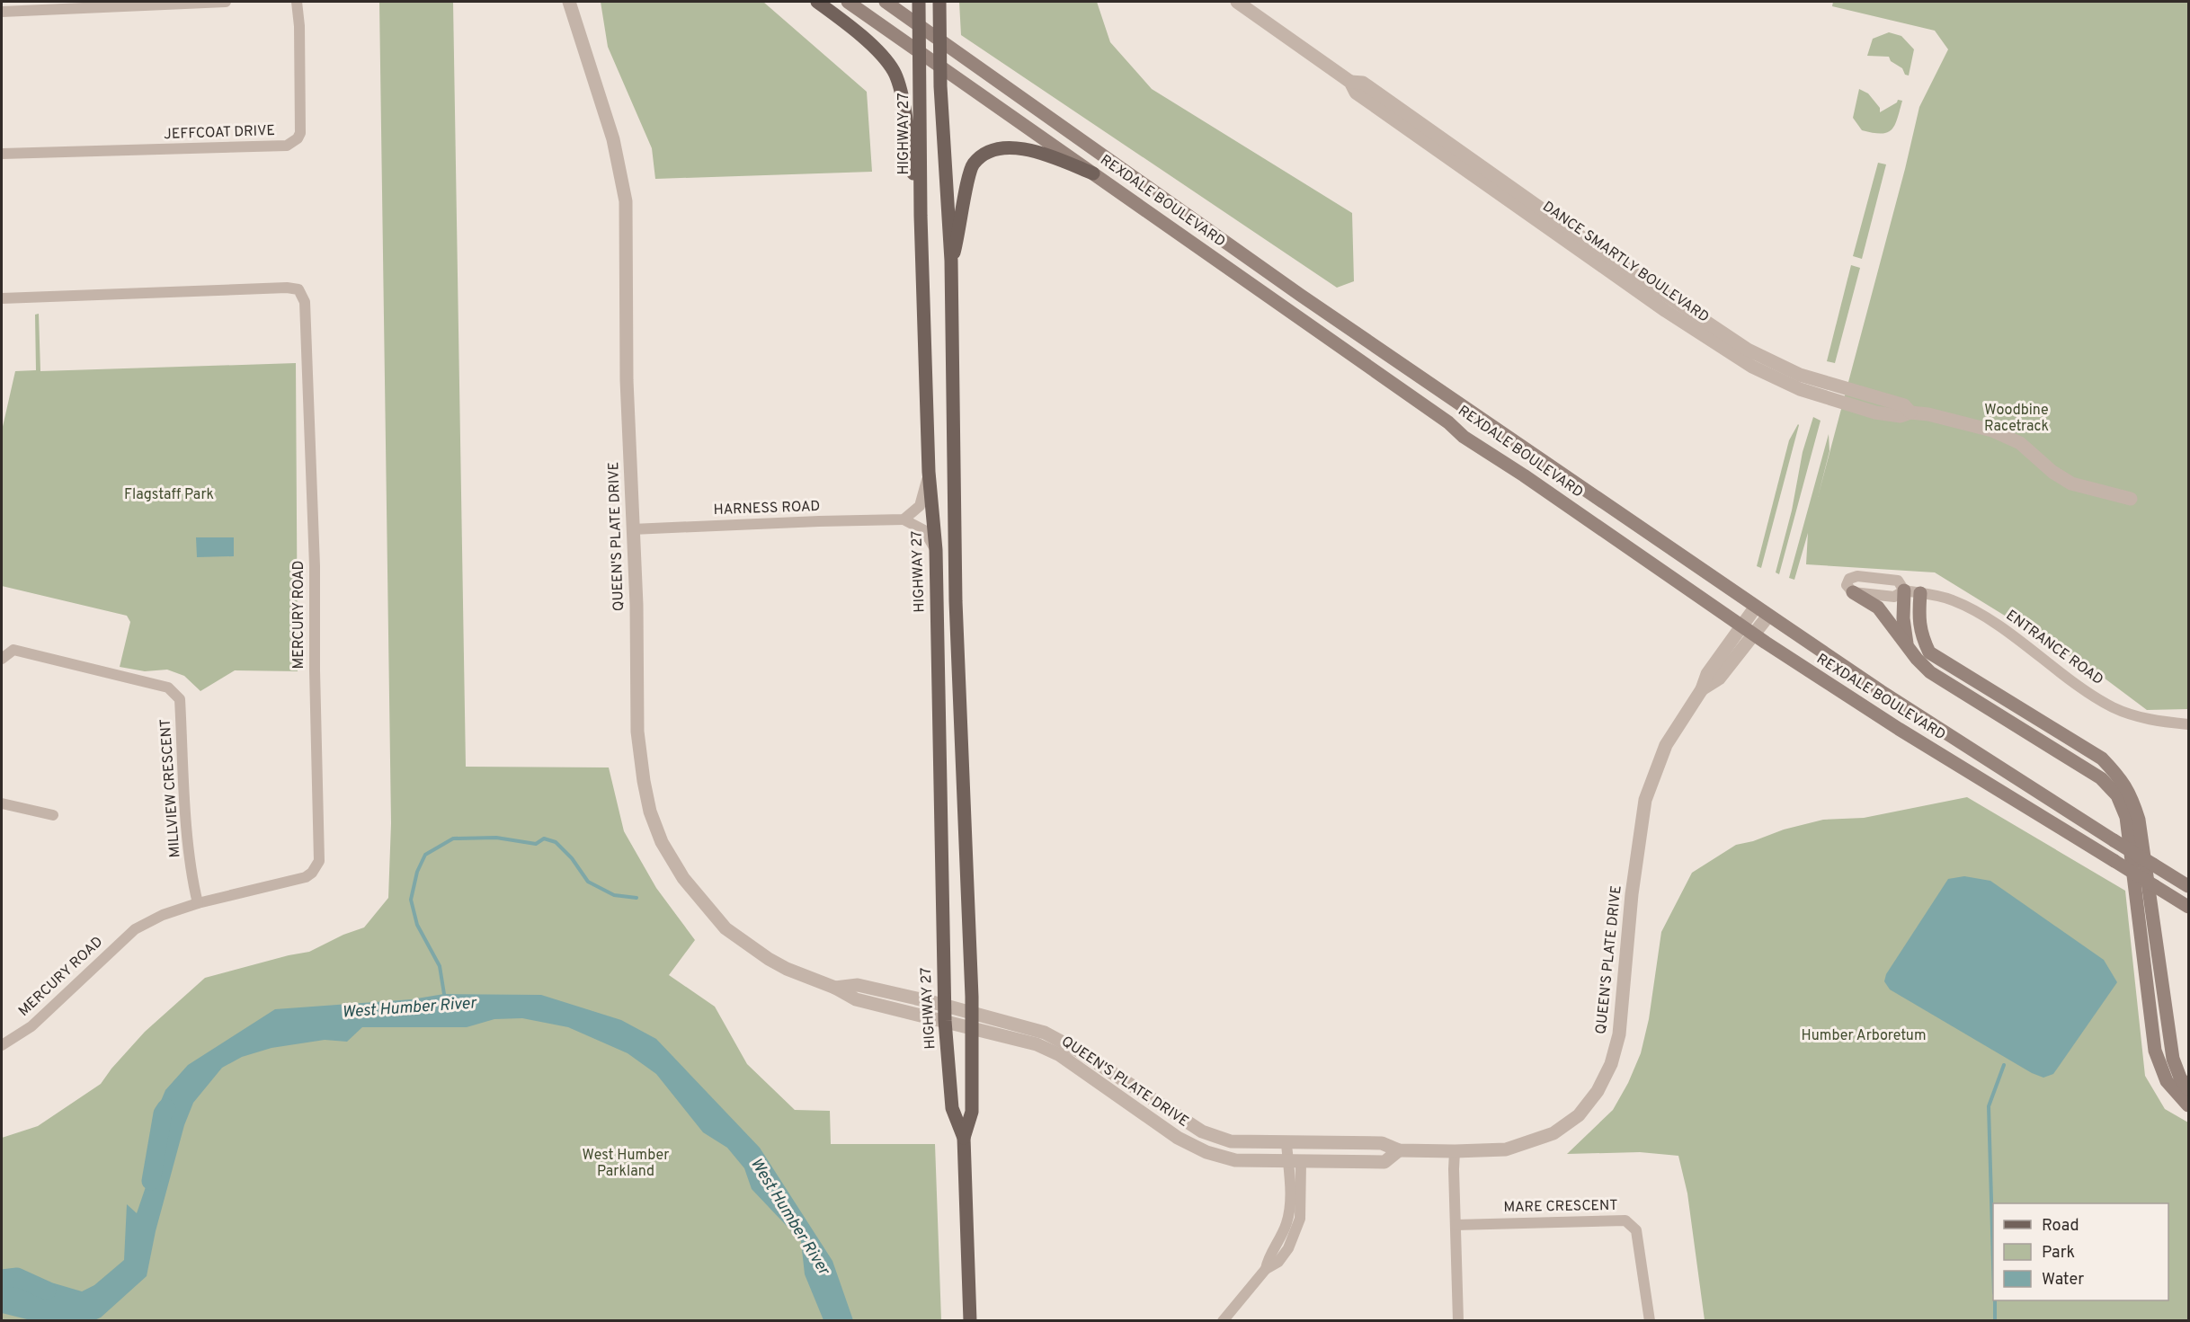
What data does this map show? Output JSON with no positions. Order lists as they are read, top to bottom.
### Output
{
  "streets": {
    "main road": ["HIGHWAY 27", "REXDALE BOULEVARD"],
    "street": [
      "JEFFCOAT DRIVE",
      "DANCE SMARTLY BOULEVARD",
      "HARNESS ROAD",
      "QUEEN'S PLATE DRIVE",
      "MERCURY ROAD",
      "ENTRANCE ROAD",
      "MILLVIEW CRESCENT",
      "MARE CRESCENT"
    ]
  },
  "crossings": [
    ["HIGHWAY 27", "REXDALE BOULEVARD"],
    ["HIGHWAY 27", "QUEEN'S PLATE DRIVE"],
    ["REXDALE BOULEVARD", "QUEEN'S PLATE DRIVE"],
    ["HARNESS ROAD", "QUEEN'S PLATE DRIVE"],
    ["MERCURY ROAD", "MILLVIEW CRESCENT"]
  ],
  "water": ["West Humber River"],
  "parks": [
    "Woodbine Racetrack",
    "Flagstaff Park",
    "Humber Arboretum",
    "West Humber Parkland"
  ],
  "legend": ["Road", "Park", "Water"]
}
